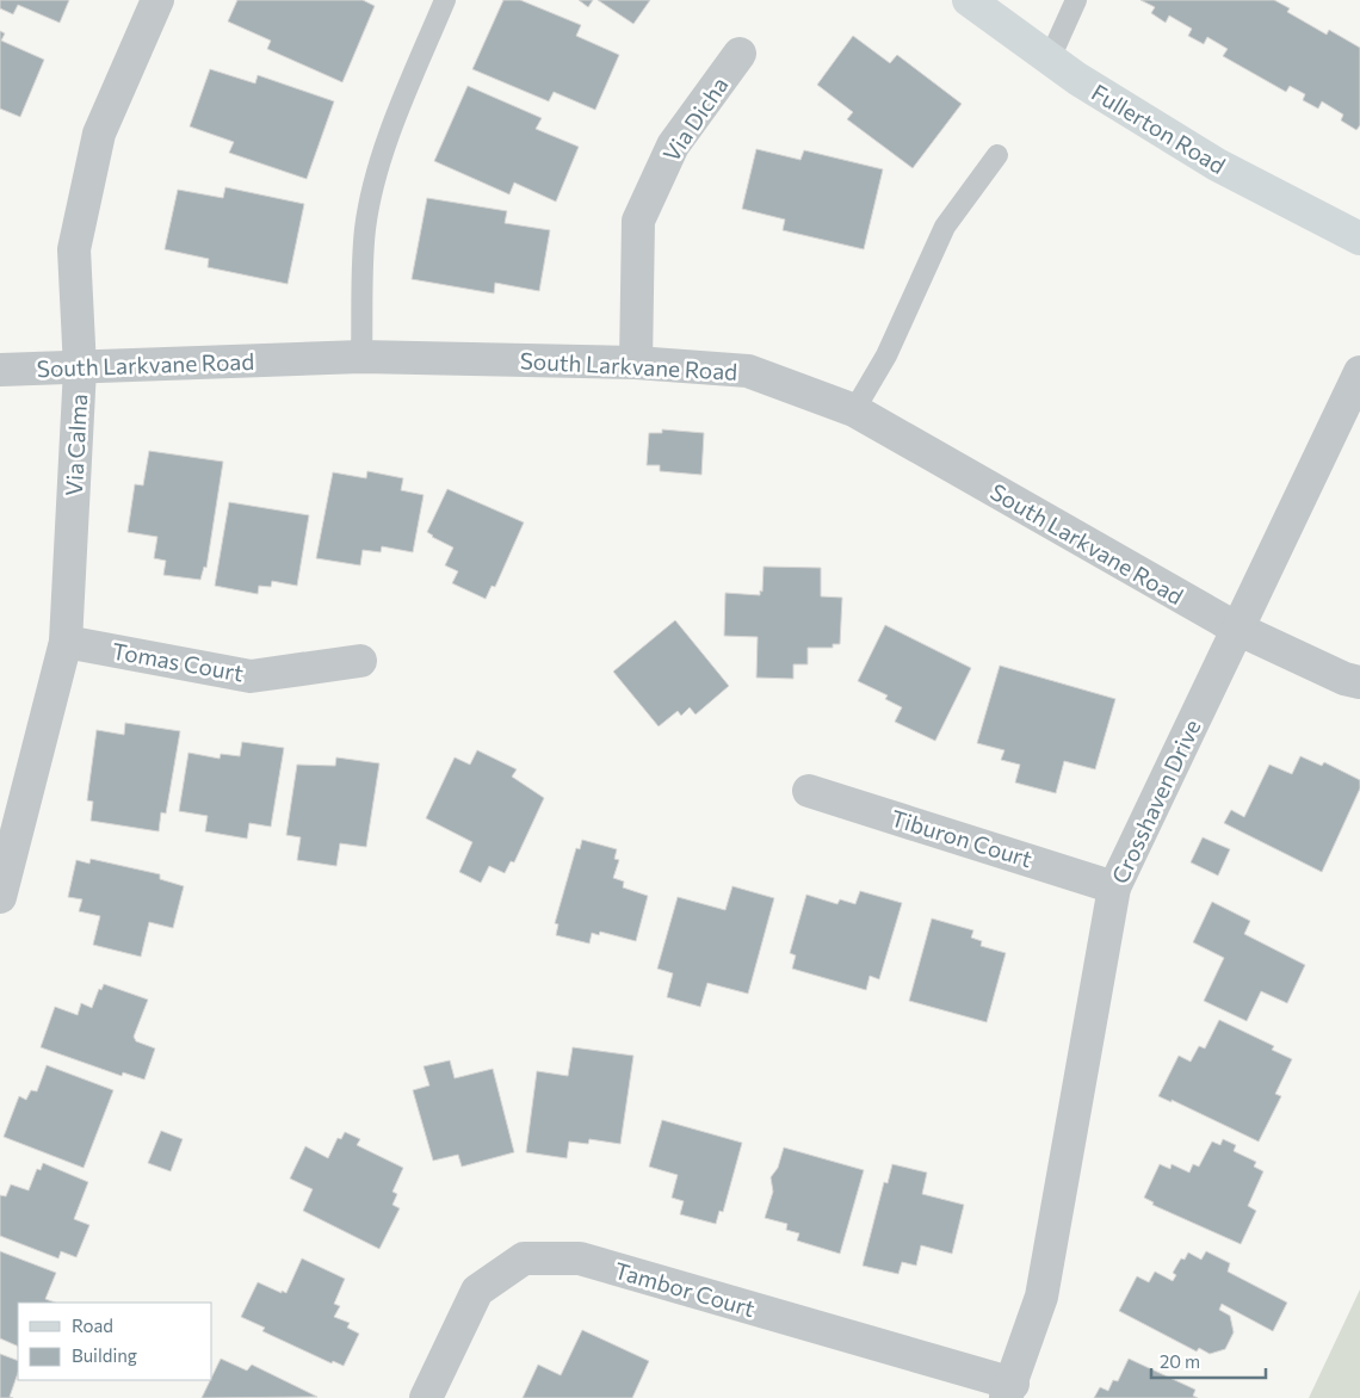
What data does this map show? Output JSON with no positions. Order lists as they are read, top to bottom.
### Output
{
  "streets": {
    "main road": ["Fullerton Road"],
    "street": [
      "Via Dicha",
      "South Larkvane Road",
      "Via Calma",
      "Tomas Court",
      "Crosshaven Drive",
      "Tiburon Court",
      "Tambor Court"
    ]
  },
  "crossings": [
    ["Via Dicha", "South Larkvane Road"],
    ["South Larkvane Road", "Via Calma"],
    ["South Larkvane Road", "Crosshaven Drive"],
    ["Via Calma", "Tomas Court"],
    ["Crosshaven Drive", "Tiburon Court"],
    ["Crosshaven Drive", "Tambor Court"]
  ],
  "legend": ["Road", "Building"],
  "scale_bar": "20 m"
}
